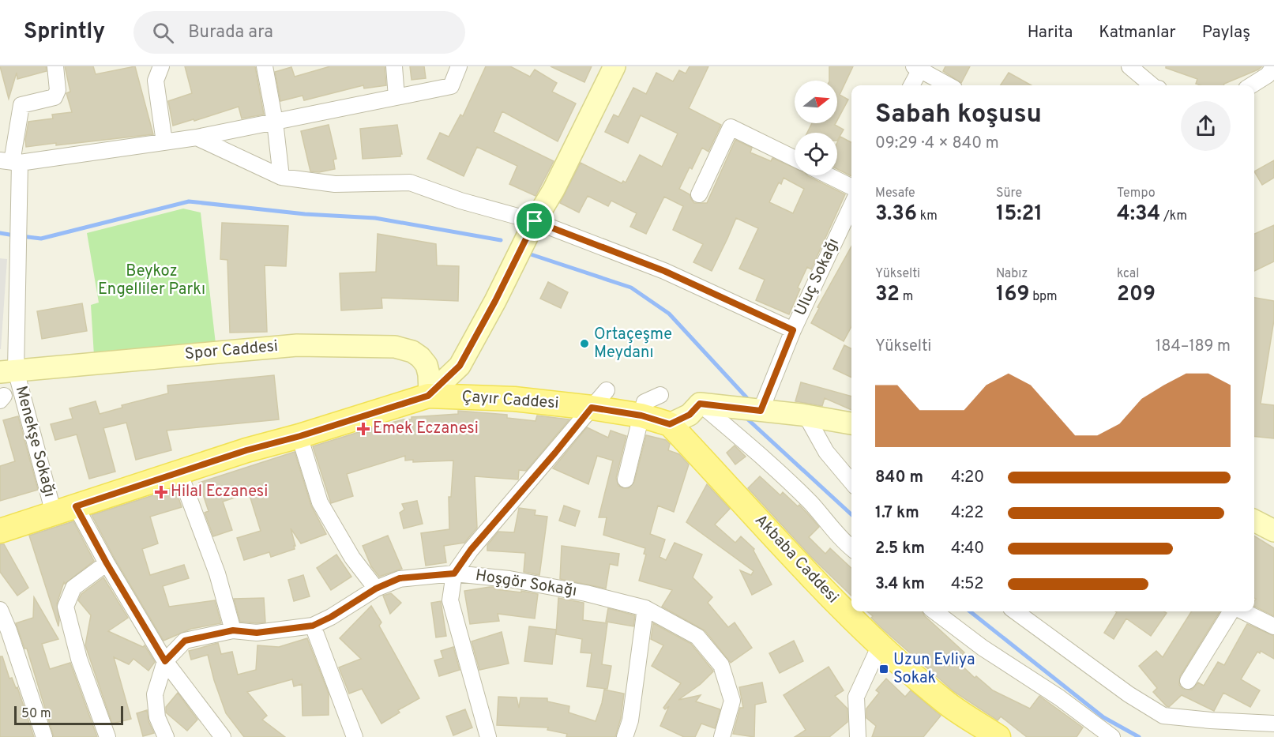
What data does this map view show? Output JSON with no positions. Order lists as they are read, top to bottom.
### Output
{
  "streets": {
    "main road": ["Çayır Caddesi", "Akbaba Caddesi"],
    "street": [
      "Uluç Sokağı",
      "Spor Caddesi",
      "Menekşe Sokağı",
      "Hoşgör Sokağı"
    ]
  },
  "crossings": [
    ["Spor Caddesi", "Çayır Caddesi"],
    ["Spor Caddesi", "Menekşe Sokağı"],
    ["Çayır Caddesi", "Menekşe Sokağı"],
    ["Çayır Caddesi", "Akbaba Caddesi"]
  ],
  "parks": ["Beykoz Engelliler Parkı"],
  "places": {
    "other": ["Ortaçeşme Meydanı"],
    "health": ["Emek Eczanesi", "Hilal Eczanesi"],
    "transit": ["Uzun Evliya Sokak"]
  },
  "scale_bar": "50 m",
  "north": "right",
  "page": {
    "header": "Sprintly",
    "search": "Burada ara",
    "nav": ["Harita", "Katmanlar", "Paylaş"],
    "heading": ["Sabah koşusu", "09:29 · 4 × 840 m"],
    "stats": [
      ["Mesafe", "3.36 km"],
      ["Süre", "15:21"],
      ["Tempo", "4:34 /km"],
      ["Yükselti", "32 m"],
      ["Nabız", "169 bpm"],
      ["kcal", "209"]
    ],
    "chart": ["Yükselti", "184–189 m"],
    "list": [
      {
        "name": "840 m",
        "note": "4:20"
      },
      {
        "name": "1.7 km",
        "note": "4:22"
      },
      {
        "name": "2.5 km",
        "note": "4:40"
      },
      {
        "name": "3.4 km",
        "note": "4:52"
      }
    ],
    "scale": "50 m"
  }
}
